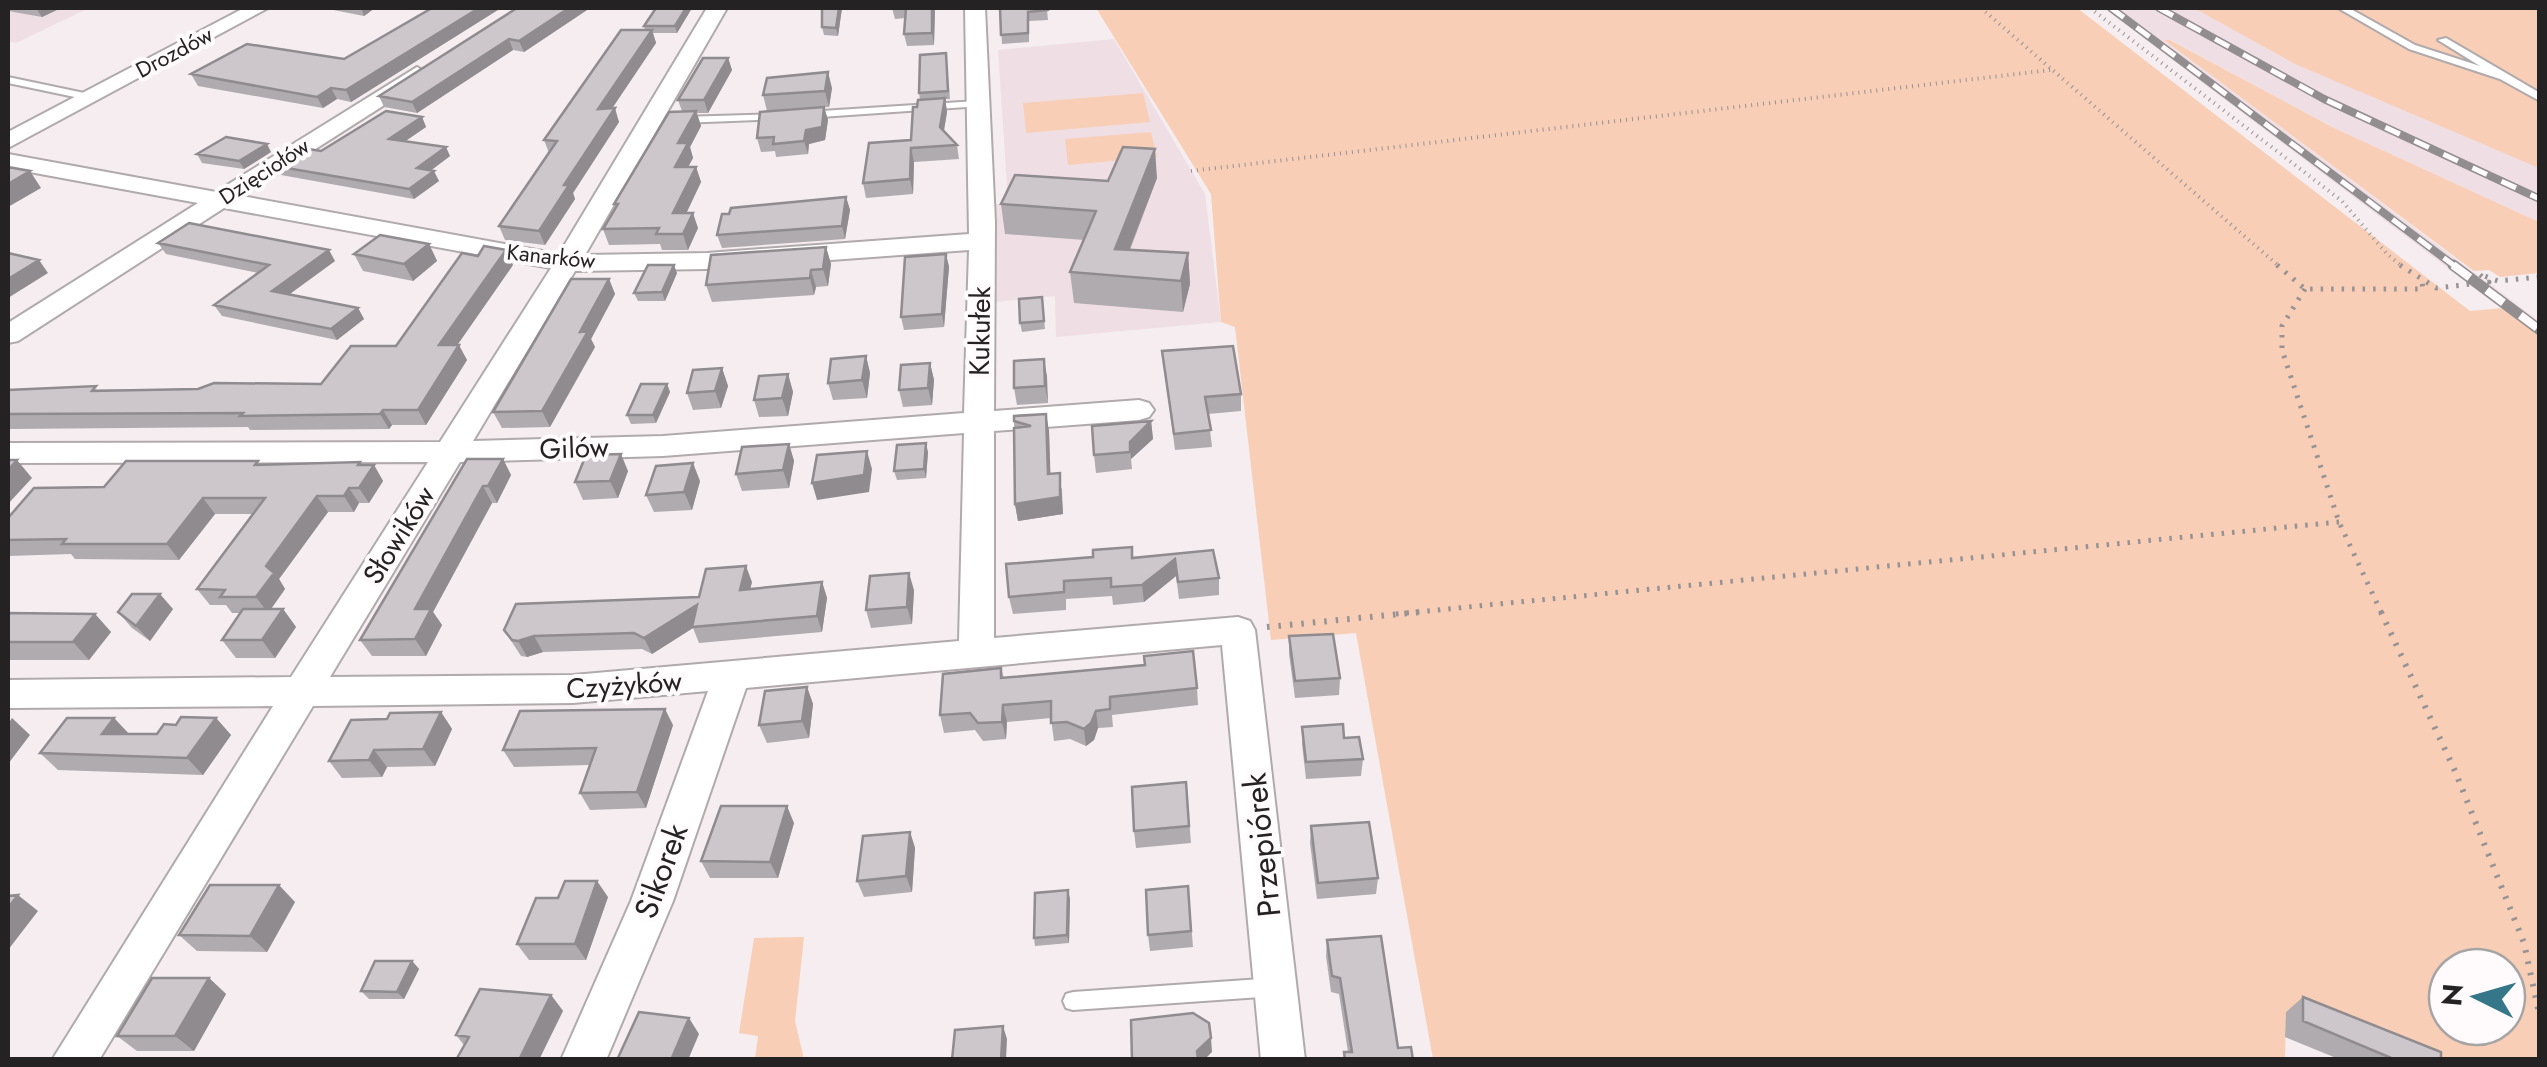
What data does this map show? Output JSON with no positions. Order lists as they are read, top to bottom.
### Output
{
  "streets": {
    "street": [
      "Drozdów",
      "Dzięciołów",
      "Kanarków",
      "Kukułek",
      "Gilów",
      "Słowików",
      "Czyżyków",
      "Przepiórek",
      "Sikorek"
    ]
  },
  "crossings": [
    ["Dzięciołów", "Kanarków"],
    ["Kanarków", "Kukułek"],
    ["Kanarków", "Słowików"],
    ["Kukułek", "Gilów"],
    ["Kukułek", "Czyżyków"],
    ["Gilów", "Słowików"],
    ["Słowików", "Czyżyków"],
    ["Czyżyków", "Przepiórek"],
    ["Czyżyków", "Sikorek"]
  ],
  "north": "left"
}
